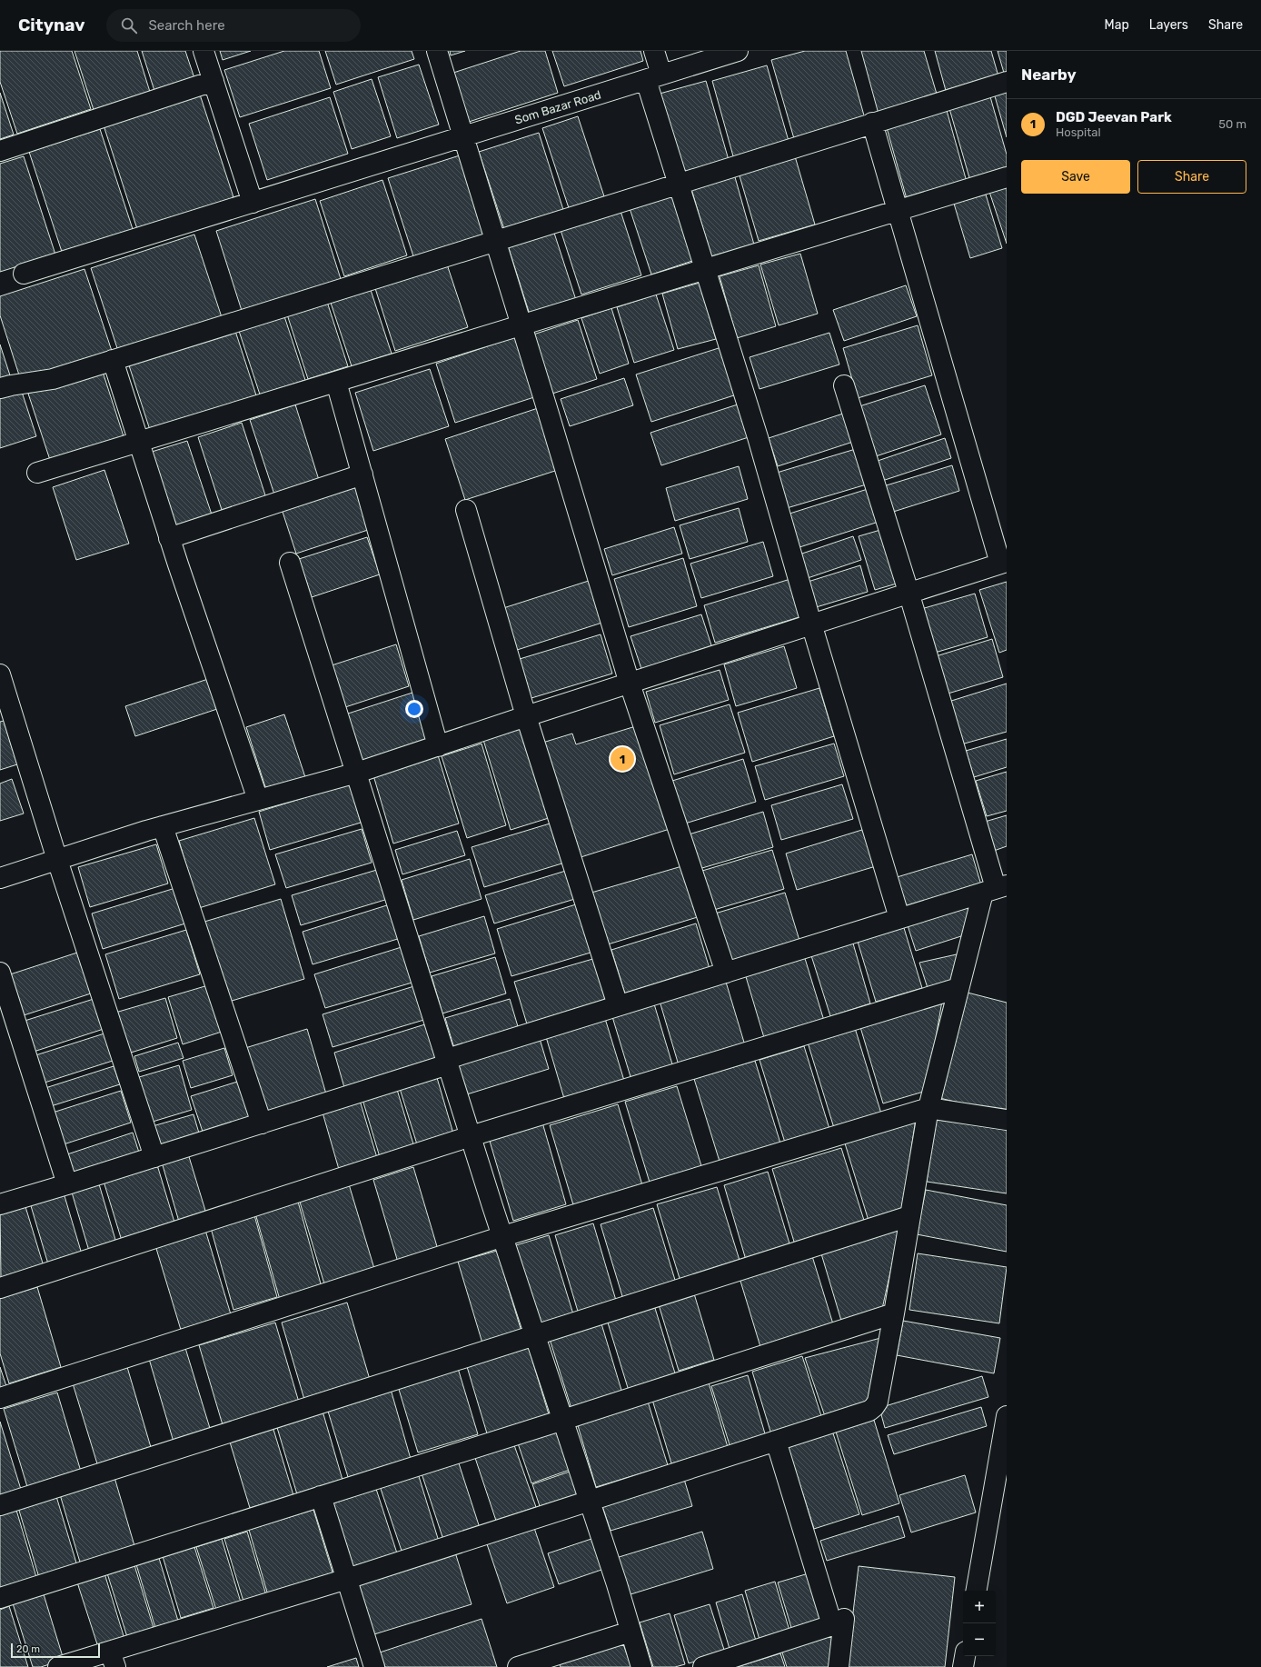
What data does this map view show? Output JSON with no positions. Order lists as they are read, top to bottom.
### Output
{
  "streets": {
    "street": ["Som Bazar Road"]
  },
  "scale_bar": "20 m",
  "page": {
    "header": "Citynav",
    "search": "Search here",
    "nav": ["Map", "Layers", "Share"],
    "heading": "Nearby",
    "list": [
      {
        "mark": "1",
        "name": "DGD Jeevan Park",
        "note": "Hospital",
        "value": "50 m"
      }
    ],
    "buttons": ["Save", "Share"],
    "pins": "1",
    "map_buttons": ["+", "−"],
    "scale": "20 m"
  }
}
